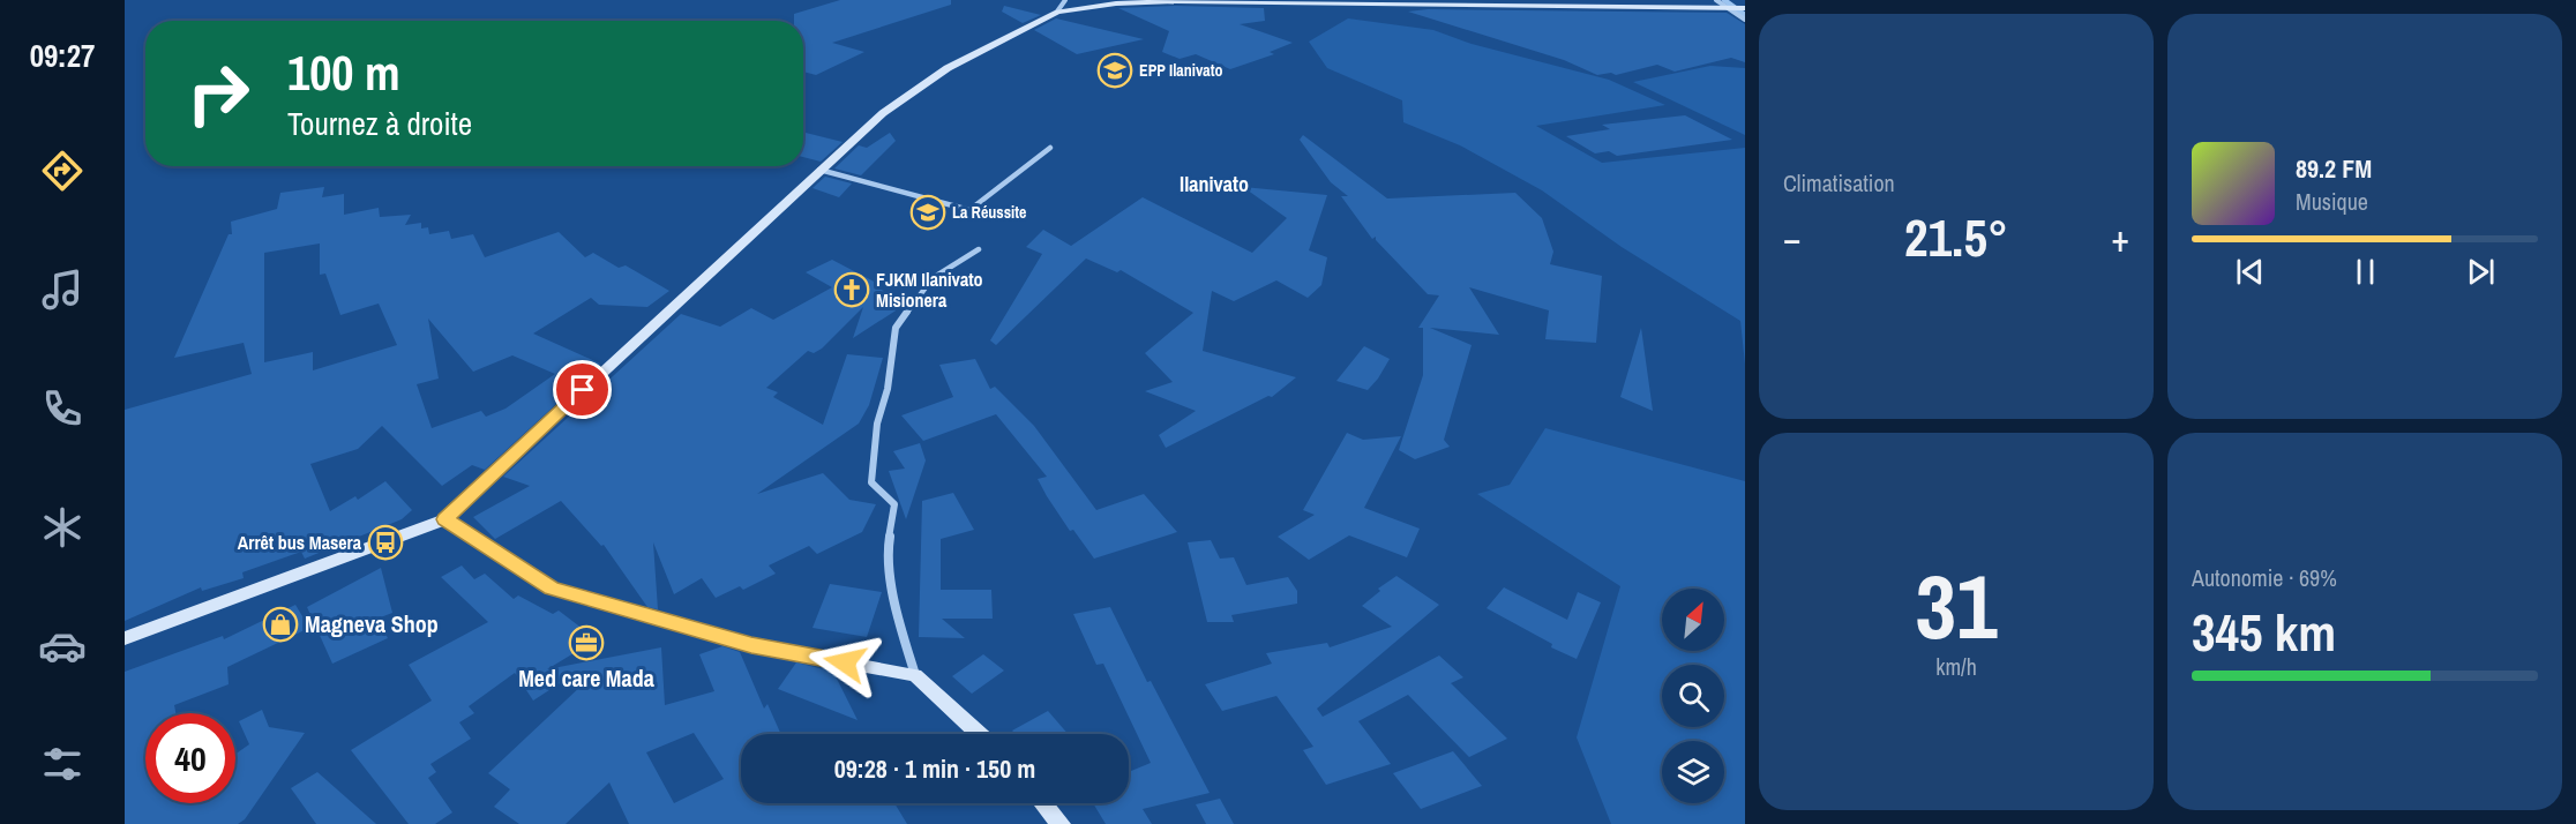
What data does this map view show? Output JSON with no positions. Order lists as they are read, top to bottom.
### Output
{
  "districts": ["Ilanivato"],
  "places": {
    "school or university": ["EPP Ilanivato", "La Réussite"],
    "church": ["FJKM Ilanivato Misionera"],
    "bus stop": ["Arrêt bus Masera"],
    "shop": ["Magneva Shop"],
    "office": ["Med care Mada"]
  },
  "north": "top right",
  "page": {
    "tabs": "09:27",
    "tile": [
      "Climatisation",
      ["31", "km/h"],
      ["Autonomie · 69%", "345 km"]
    ],
    "turn": ["100 m", "Tournez à droite"],
    "song": ["89.2 FM", "Musique"],
    "heat": ["−", "21.5°", "+"],
    "limit": "40",
    "trip": "09:28 · 1 min · 150 m"
  }
}
